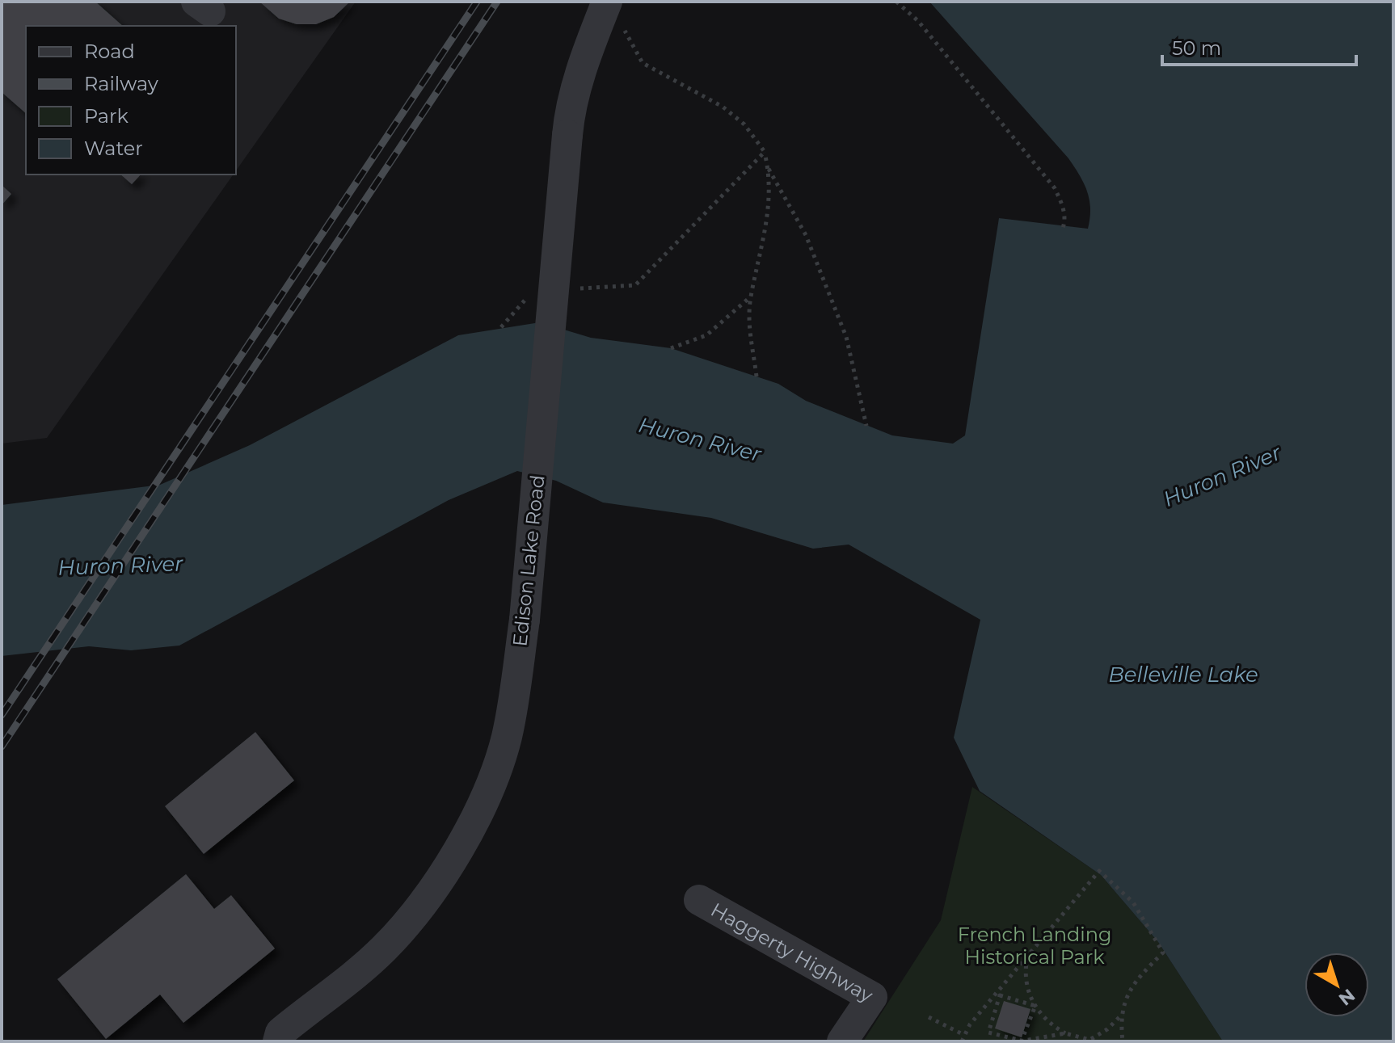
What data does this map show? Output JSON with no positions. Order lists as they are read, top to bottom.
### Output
{
  "streets": {
    "street": ["Edison Lake Road", "Haggerty Highway"]
  },
  "water": ["Huron River", "Belleville Lake"],
  "parks": ["French Landing Historical Park"],
  "legend": [
    "Road",
    "Railway",
    "Park",
    "Water"
  ],
  "scale_bar": "50 m",
  "north": "bottom right"
}
